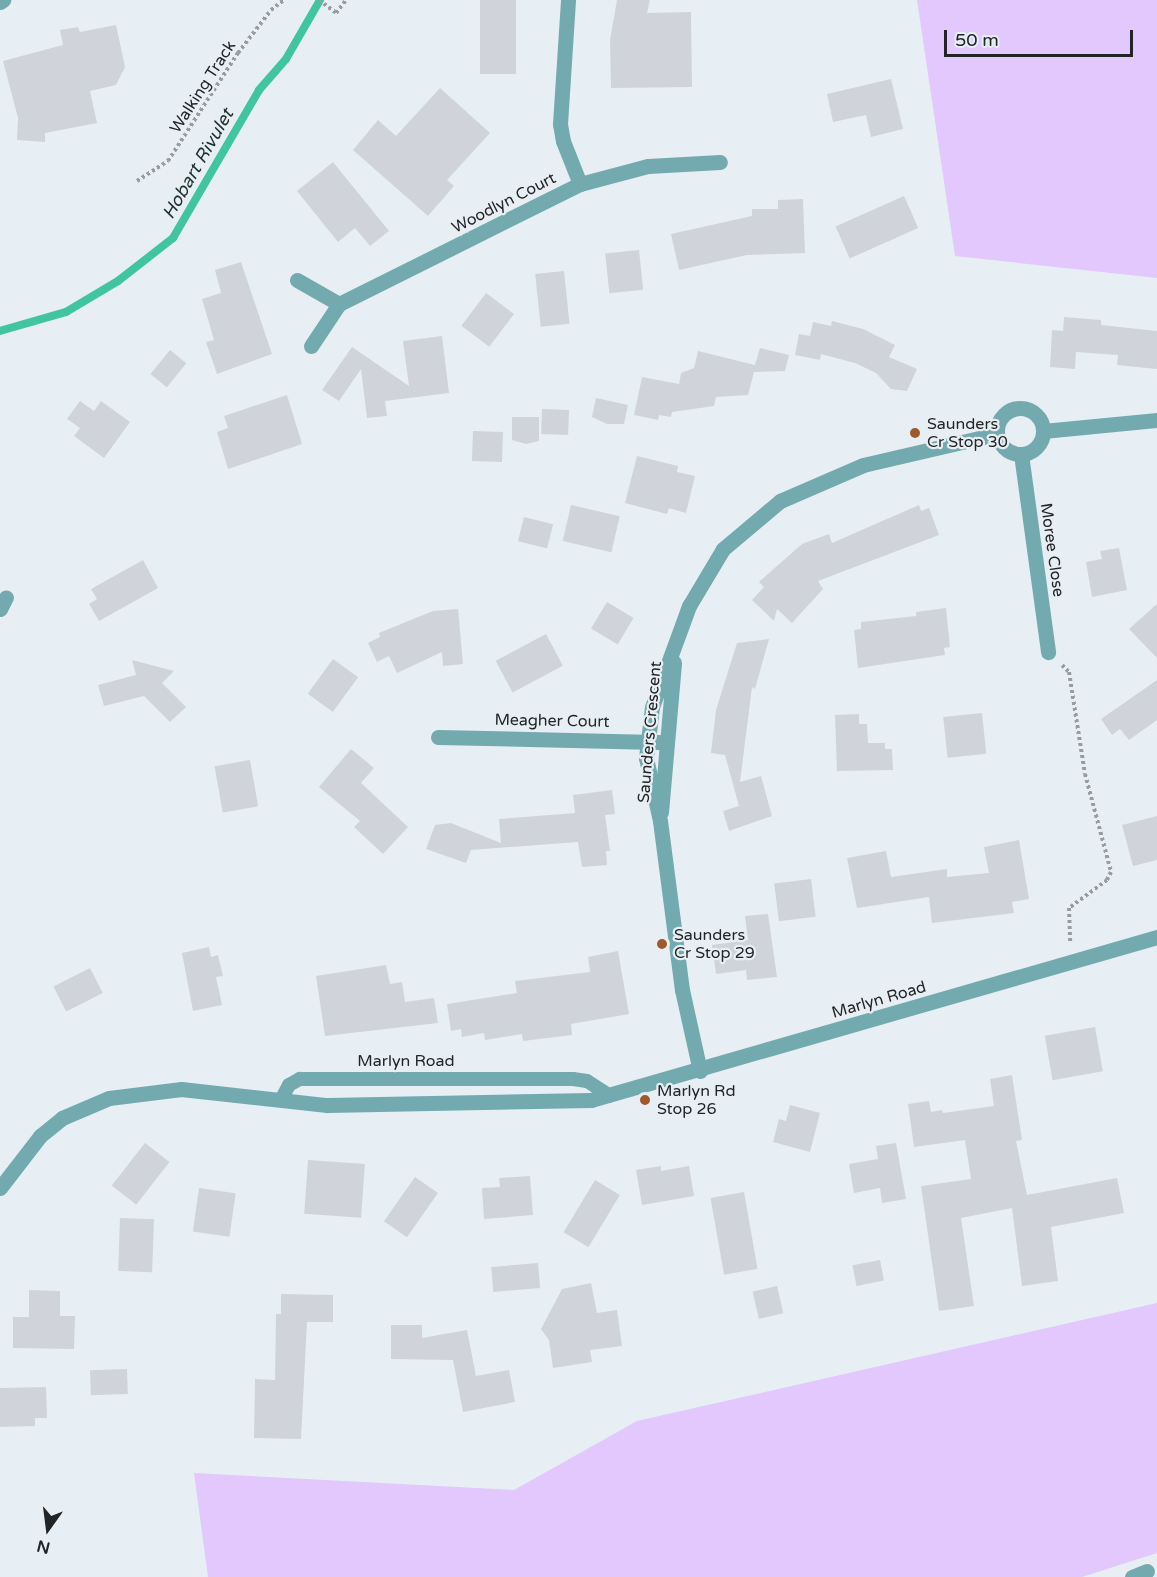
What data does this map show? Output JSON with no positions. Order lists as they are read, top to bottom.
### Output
{
  "streets": {
    "street": [
      "Woodlyn Court",
      "Moree Close",
      "Meagher Court",
      "Saunders Crescent",
      "Marlyn Road"
    ],
    "path": ["Walking Track"]
  },
  "crossings": [
    ["Moree Close", "Saunders Crescent"],
    ["Meagher Court", "Saunders Crescent"],
    ["Saunders Crescent", "Marlyn Road"]
  ],
  "water": ["Hobart Rivulet"],
  "places": ["Saunders Cr Stop 30", "Saunders Cr Stop 29", "Marlyn Rd Stop 26"],
  "scale_bar": "50 m",
  "north": "bottom"
}
